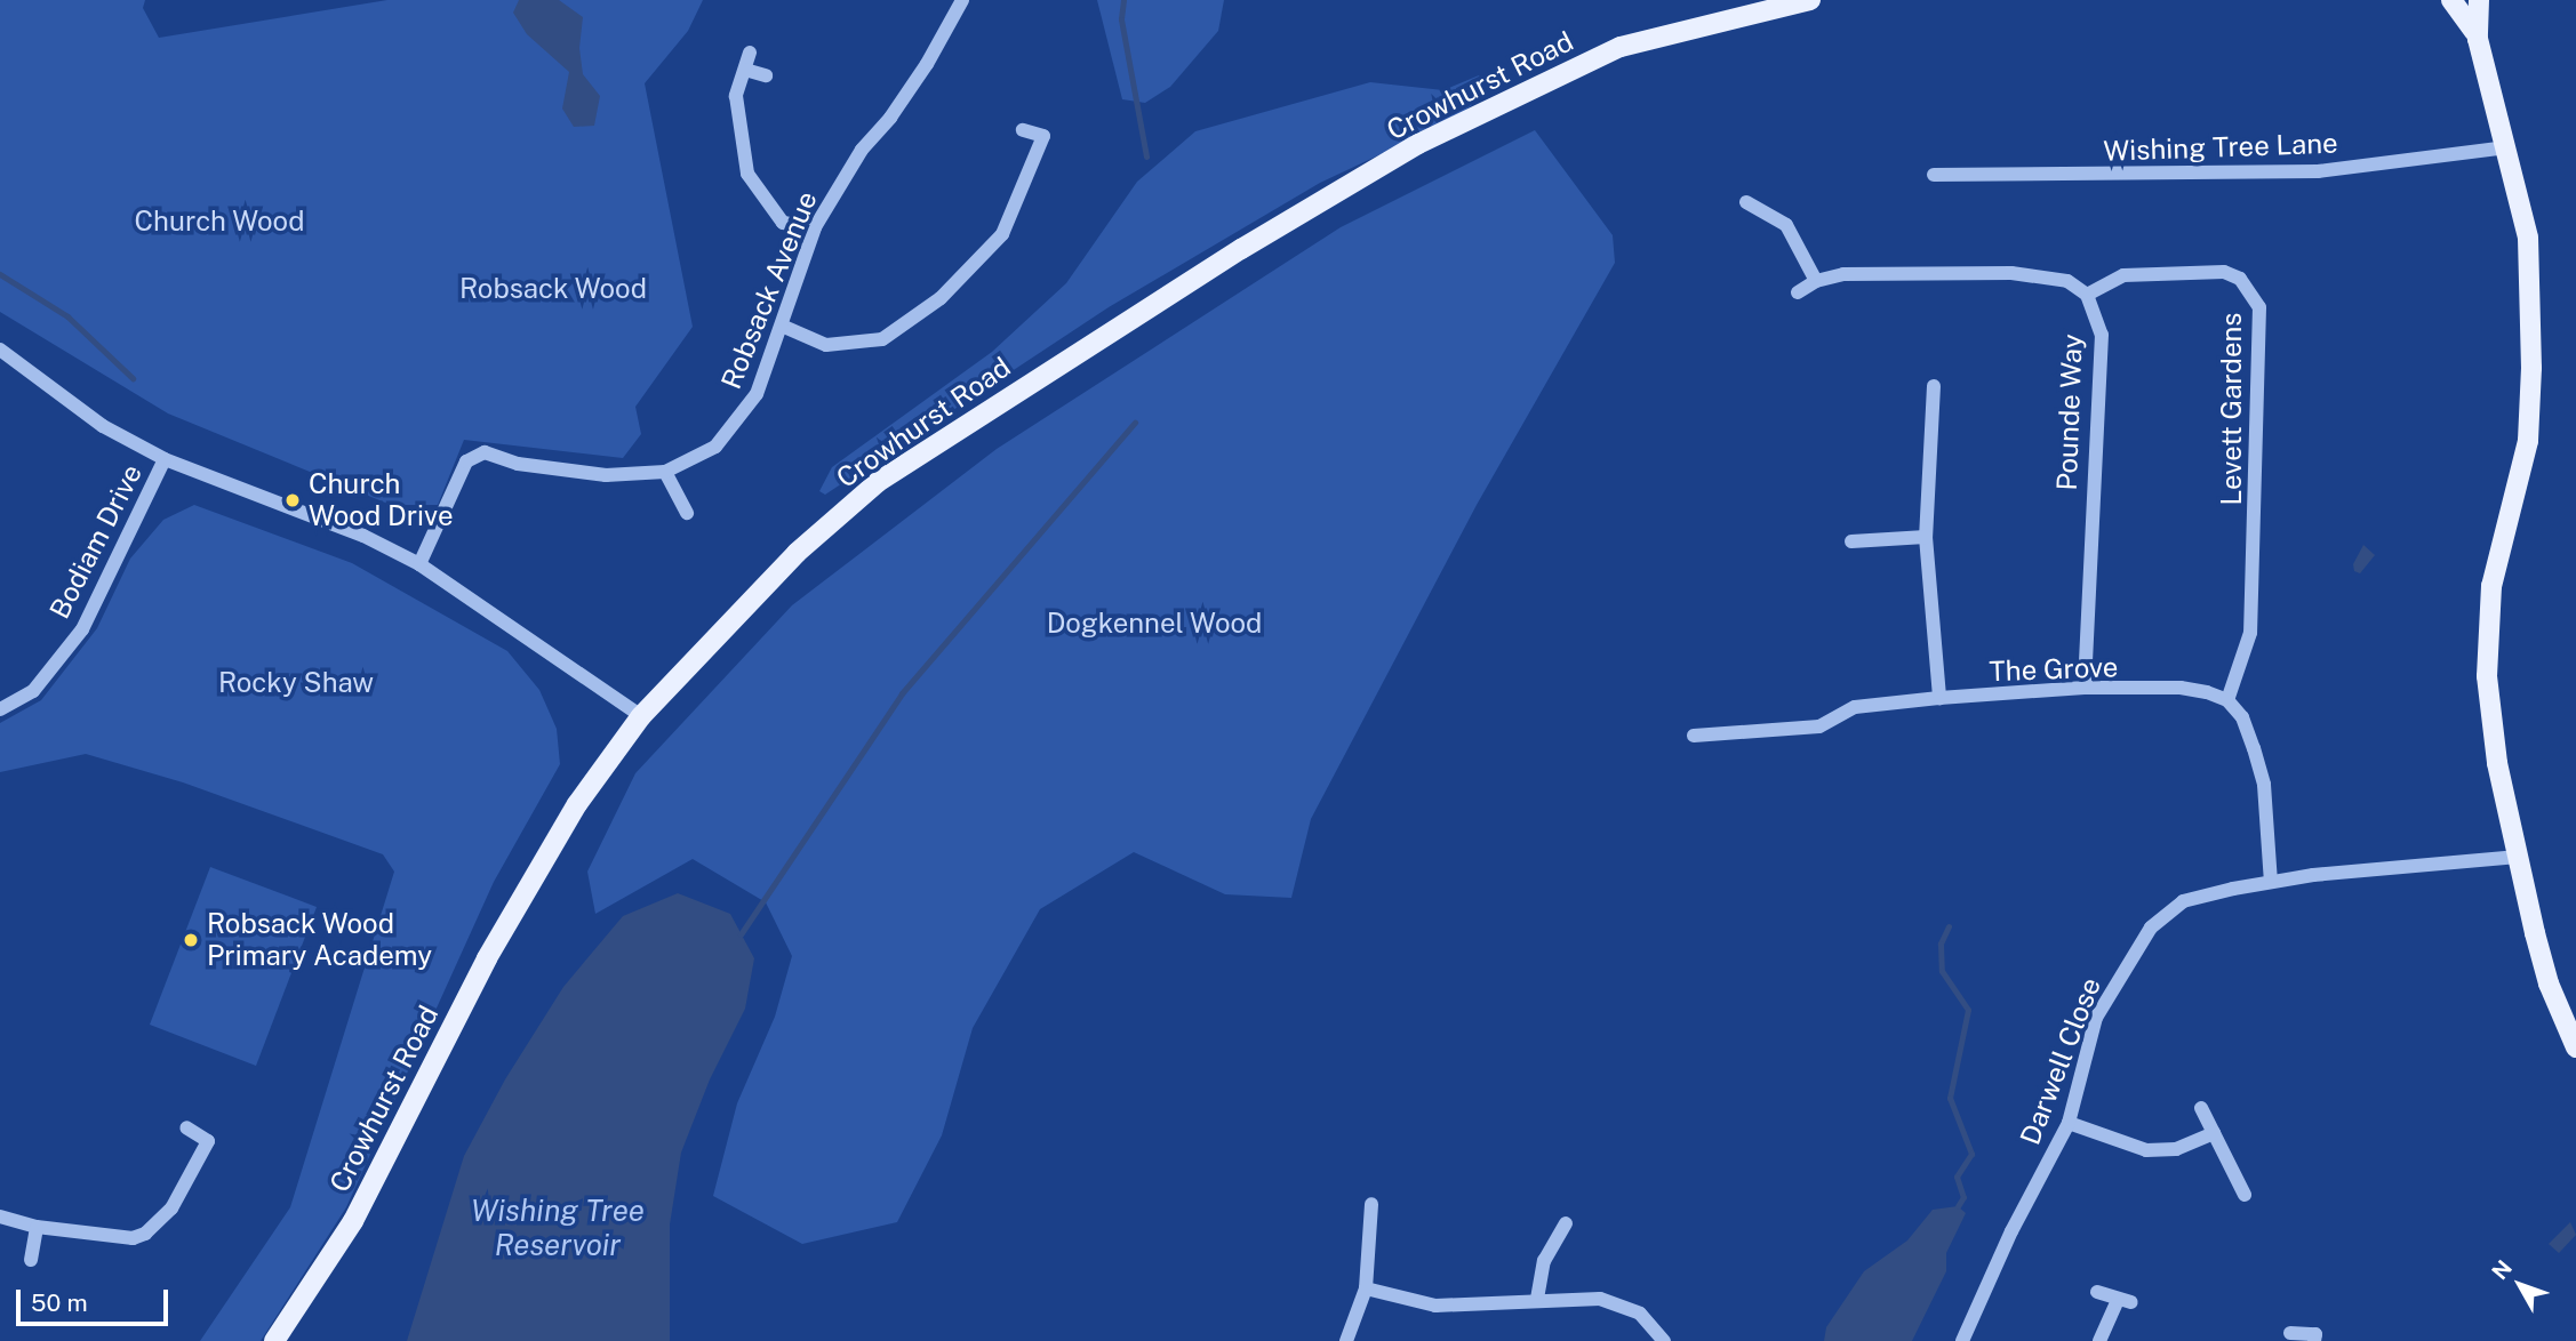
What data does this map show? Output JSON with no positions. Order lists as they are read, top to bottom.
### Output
{
  "streets": {
    "main road": ["Crowhurst Road"],
    "street": [
      "Wishing Tree Lane",
      "Robsack Avenue",
      "Levett Gardens",
      "Pounde Way",
      "Bodiam Drive",
      "The Grove",
      "Darwell Close"
    ]
  },
  "crossings": [
    ["Levett Gardens", "Pounde Way"],
    ["Levett Gardens", "The Grove"],
    ["Pounde Way", "The Grove"]
  ],
  "water": ["Wishing Tree Reservoir"],
  "parks": [
    "Church Wood",
    "Robsack Wood",
    "Dogkennel Wood",
    "Rocky Shaw"
  ],
  "places": ["Church Wood Drive", "Robsack Wood Primary Academy"],
  "scale_bar": "50 m",
  "north": "top left"
}
